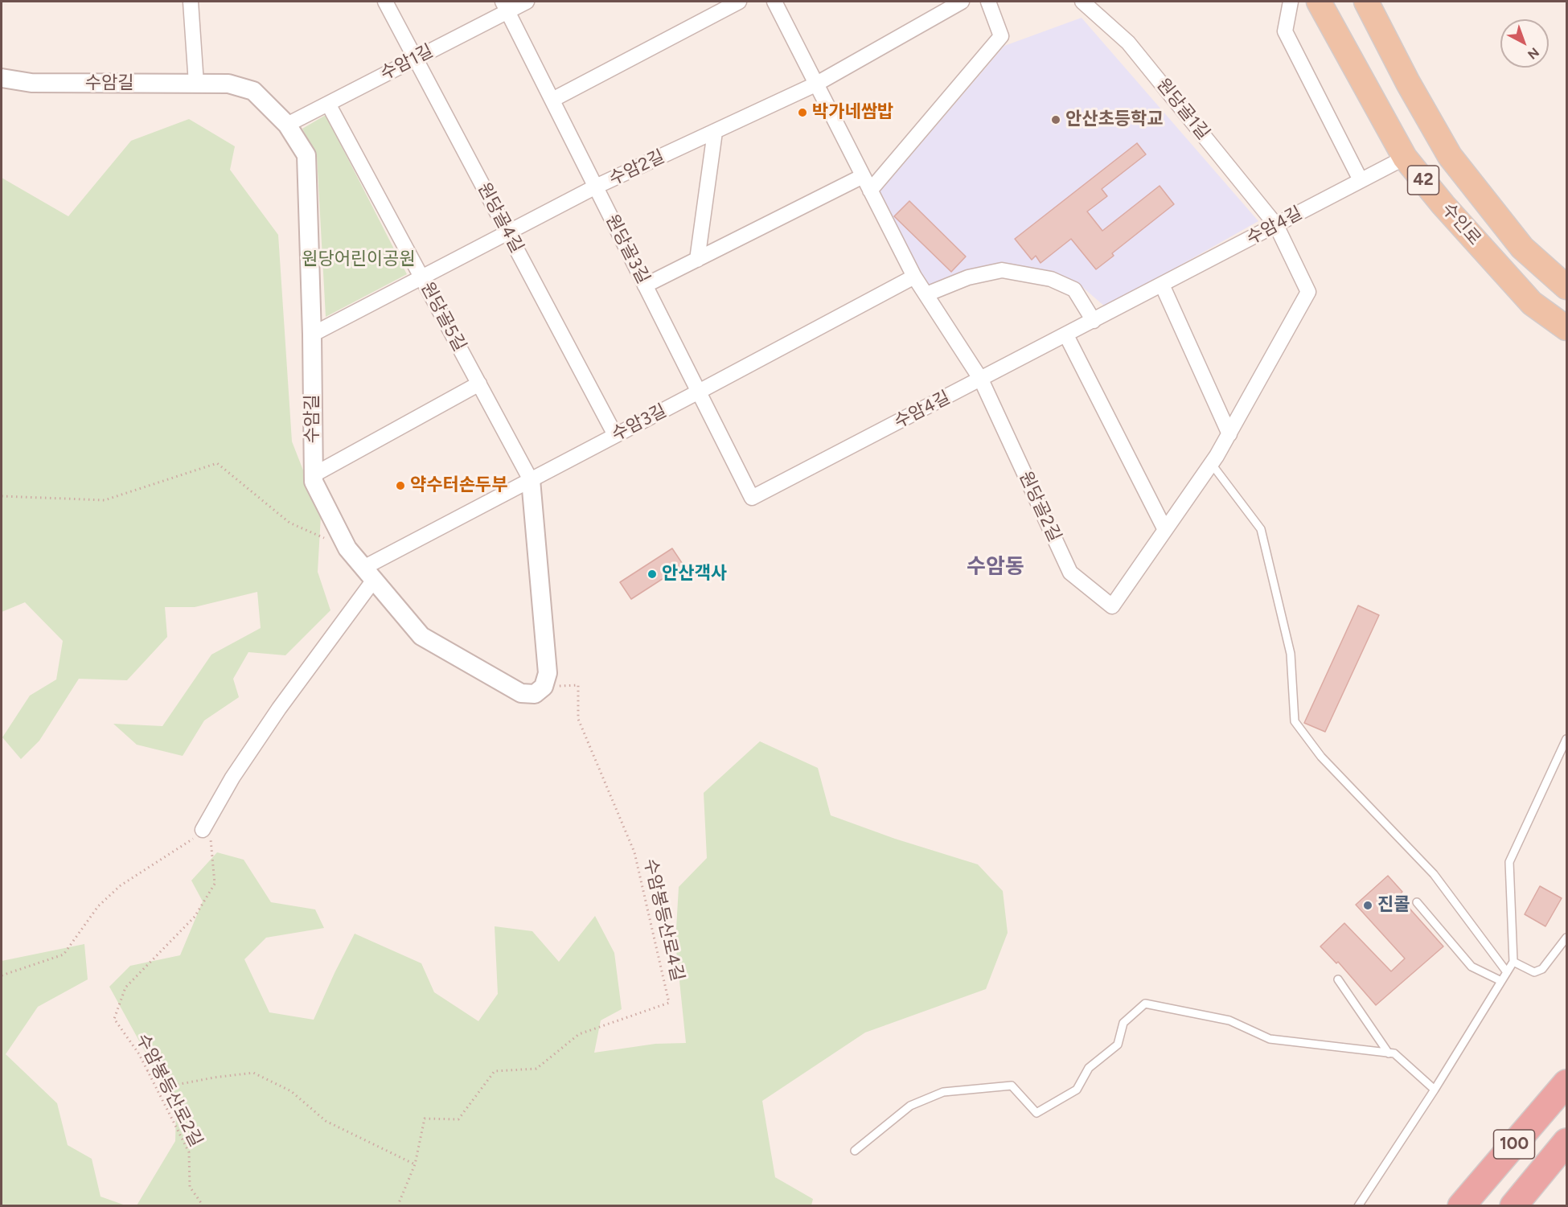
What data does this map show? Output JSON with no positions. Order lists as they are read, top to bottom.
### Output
{
  "streets": {
    "highway": ["100"],
    "main road": ["42", "수인로"],
    "street": [
      "수암1길",
      "수암길",
      "원당골1길",
      "수암2길",
      "원당골4길",
      "수암4길",
      "원당골3길",
      "원당골5길",
      "수암3길",
      "원당골2길"
    ],
    "path": ["수암봉등산로4길", "수암봉등산로2길"]
  },
  "crossings": [
    ["수암1길", "수암길"],
    ["수암1길", "원당골4길"],
    ["수암1길", "원당골3길"],
    ["수암1길", "원당골5길"],
    ["수암길", "수암2길"],
    ["수암길", "수암3길"],
    ["수암길", "수암봉등산로4길"],
    ["원당골1길", "수암4길"],
    ["원당골1길", "원당골2길"],
    ["수암2길", "원당골4길"],
    ["수암2길", "원당골3길"],
    ["수암2길", "원당골5길"],
    ["수암2길", "원당골2길"],
    ["원당골4길", "수암3길"],
    ["수인로", "수암4길"],
    ["수암4길", "원당골3길"],
    ["수암4길", "원당골2길"],
    ["원당골3길", "수암3길"],
    ["원당골5길", "수암3길"],
    ["수암3길", "원당골2길"]
  ],
  "districts": ["수암동"],
  "parks": ["원당어린이공원"],
  "places": [
    "박가네쌈밥",
    "안산초등학교",
    "약수터손두부",
    "안산객사",
    "진콜"
  ],
  "north": "bottom right"
}
